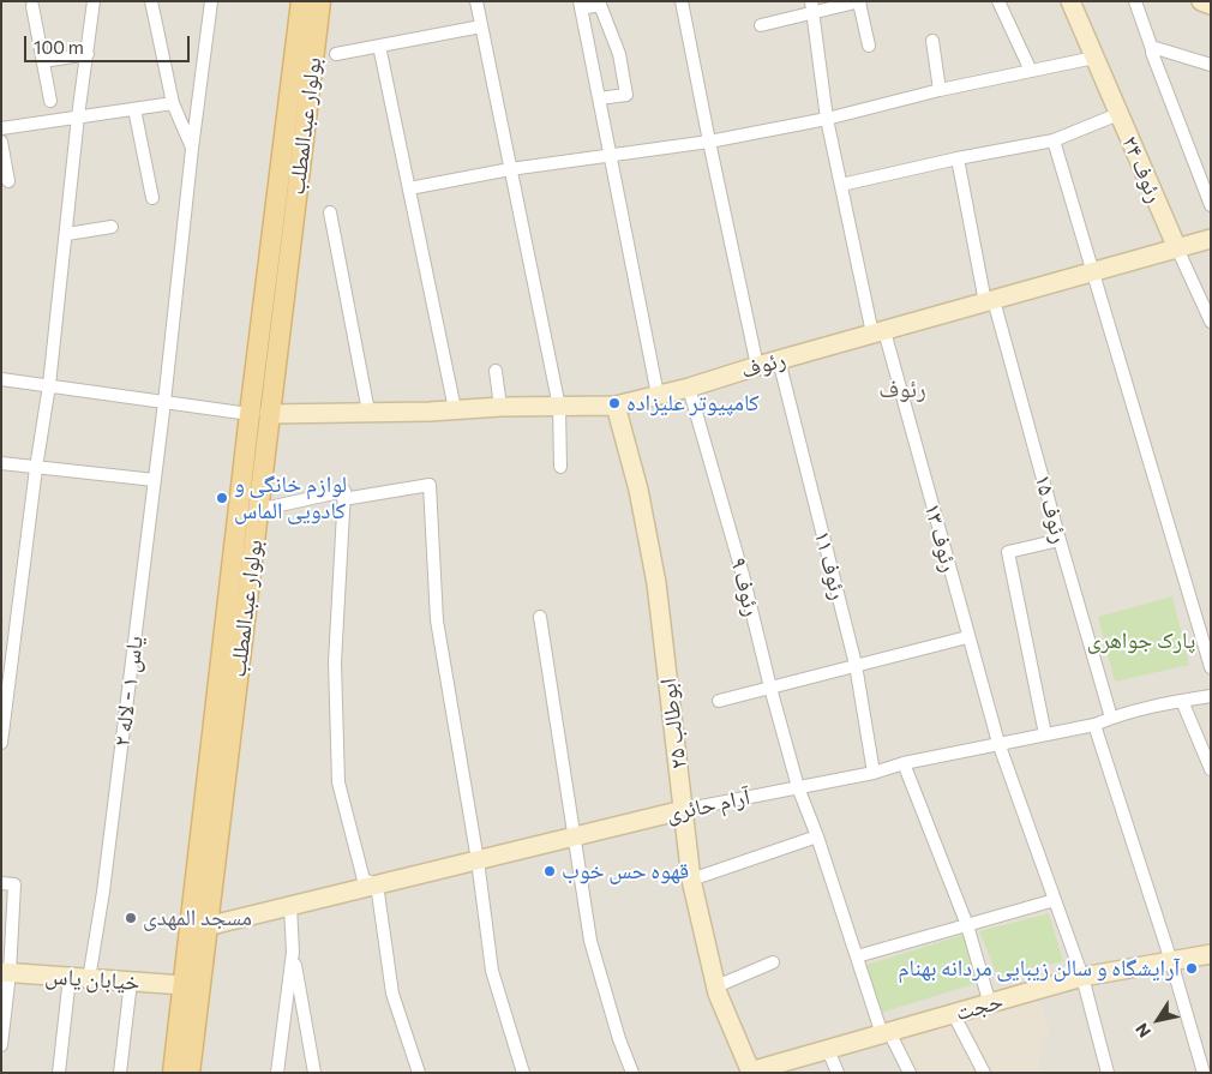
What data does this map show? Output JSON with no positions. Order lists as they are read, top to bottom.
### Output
{
  "streets": {
    "main road": ["بولوار عبدالمطلب"],
    "street": [
      "رئوف ۲۴",
      "رئوف",
      "رئوف ۱۵",
      "رئوف ۱۳",
      "رئوف ۱۱",
      "رئوف ۹",
      "یاس ۱ - لاله ۲",
      "ابوطالب ۲۵",
      "آرام حائری",
      "خیابان یاس",
      "حجت"
    ]
  },
  "crossings": [
    ["بولوار عبدالمطلب", "رئوف"],
    ["بولوار عبدالمطلب", "آرام حائری"],
    ["بولوار عبدالمطلب", "خیابان یاس"],
    ["رئوف ۲۴", "رئوف"],
    ["رئوف", "رئوف ۱۵"],
    ["رئوف", "رئوف ۱۳"],
    ["رئوف", "رئوف ۱۱"],
    ["رئوف", "رئوف ۹"],
    ["رئوف", "ابوطالب ۲۵"],
    ["رئوف ۱۵", "آرام حائری"],
    ["رئوف ۱۳", "آرام حائری"],
    ["رئوف ۱۳", "حجت"],
    ["رئوف ۱۱", "آرام حائری"],
    ["رئوف ۹", "آرام حائری"],
    ["رئوف ۹", "حجت"],
    ["یاس ۱ - لاله ۲", "خیابان یاس"],
    ["ابوطالب ۲۵", "آرام حائری"],
    ["ابوطالب ۲۵", "حجت"]
  ],
  "districts": ["رئوف"],
  "parks": ["پارک جواهری"],
  "places": [
    "کامپیوتر علیزاده",
    "لوازم خانگی و کادویی الماس",
    "قهوه حس خوب",
    "مسجد المهدی",
    "آرایشگاه و سالن زیبایی مردانه بهنام"
  ],
  "scale_bar": "100 m",
  "north": "bottom left"
}
